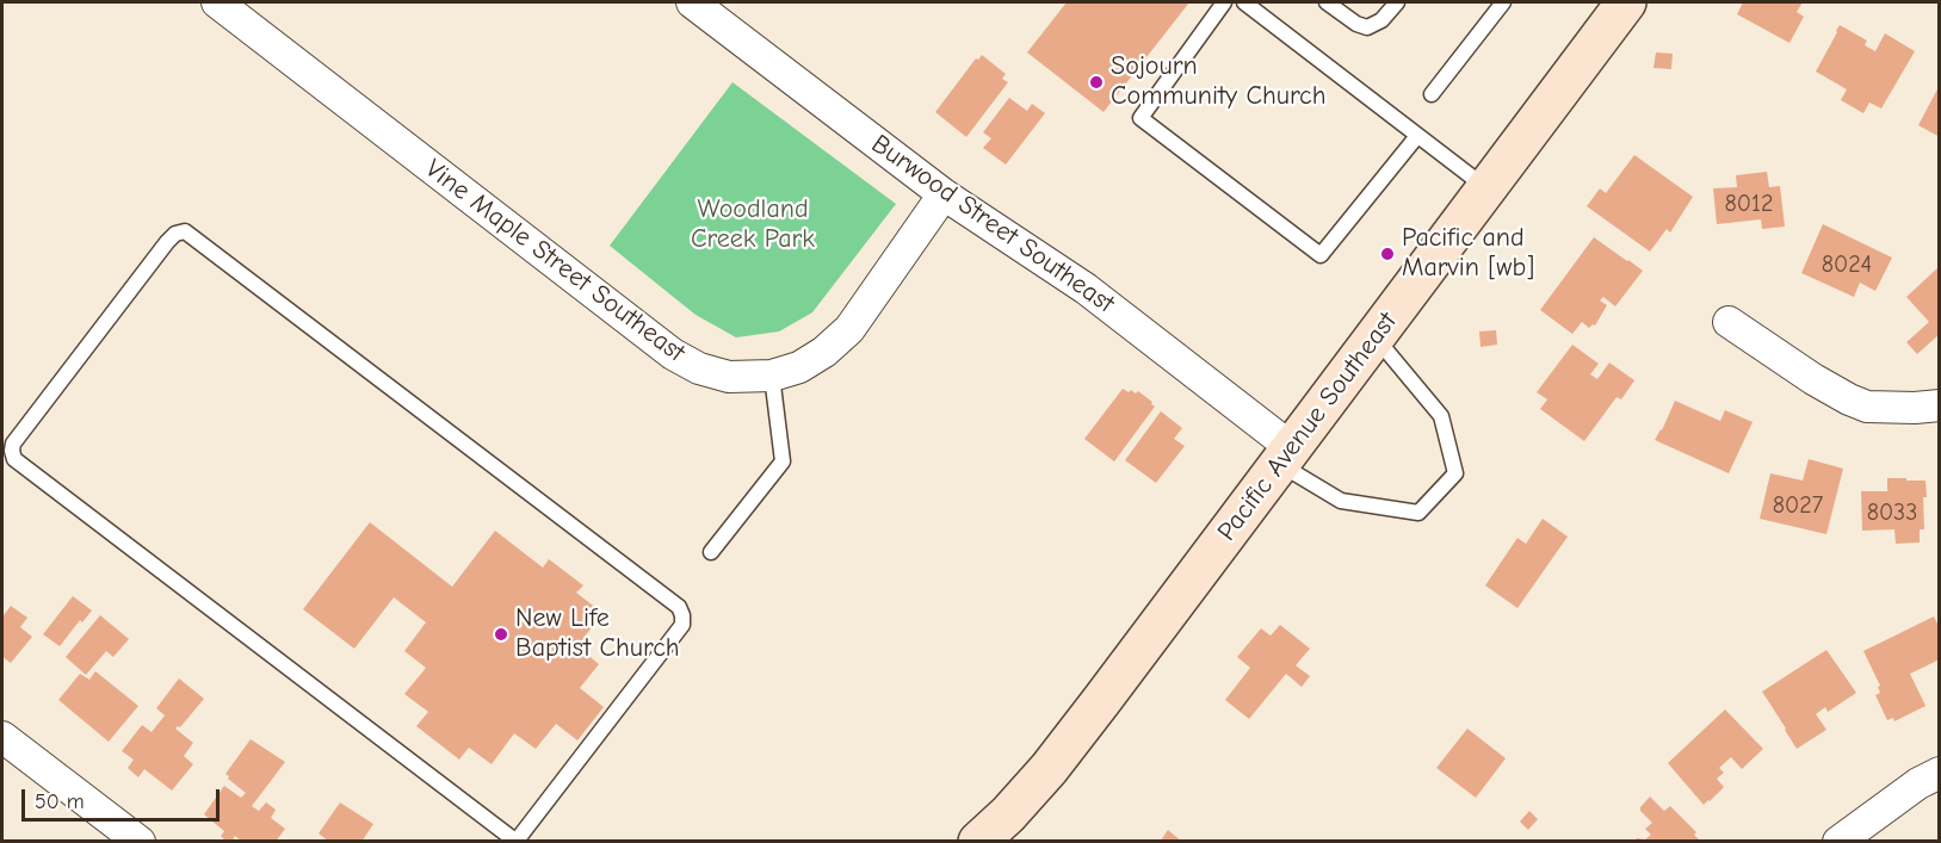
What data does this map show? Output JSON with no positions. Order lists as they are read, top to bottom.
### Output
{
  "streets": {
    "main road": ["Pacific Avenue Southeast"],
    "street": ["Burwood Street Southeast", "Vine Maple Street Southeast"]
  },
  "crossings": [
    ["Burwood Street Southeast", "Vine Maple Street Southeast"],
    ["Burwood Street Southeast", "Pacific Avenue Southeast"]
  ],
  "parks": ["Woodland Creek Park"],
  "places": ["Sojourn Community Church", "Pacific and Marvin [wb]", "New Life Baptist Church"],
  "house_numbers": [
    "8012",
    "8024",
    "8027",
    "8033"
  ],
  "scale_bar": "50 m"
}
